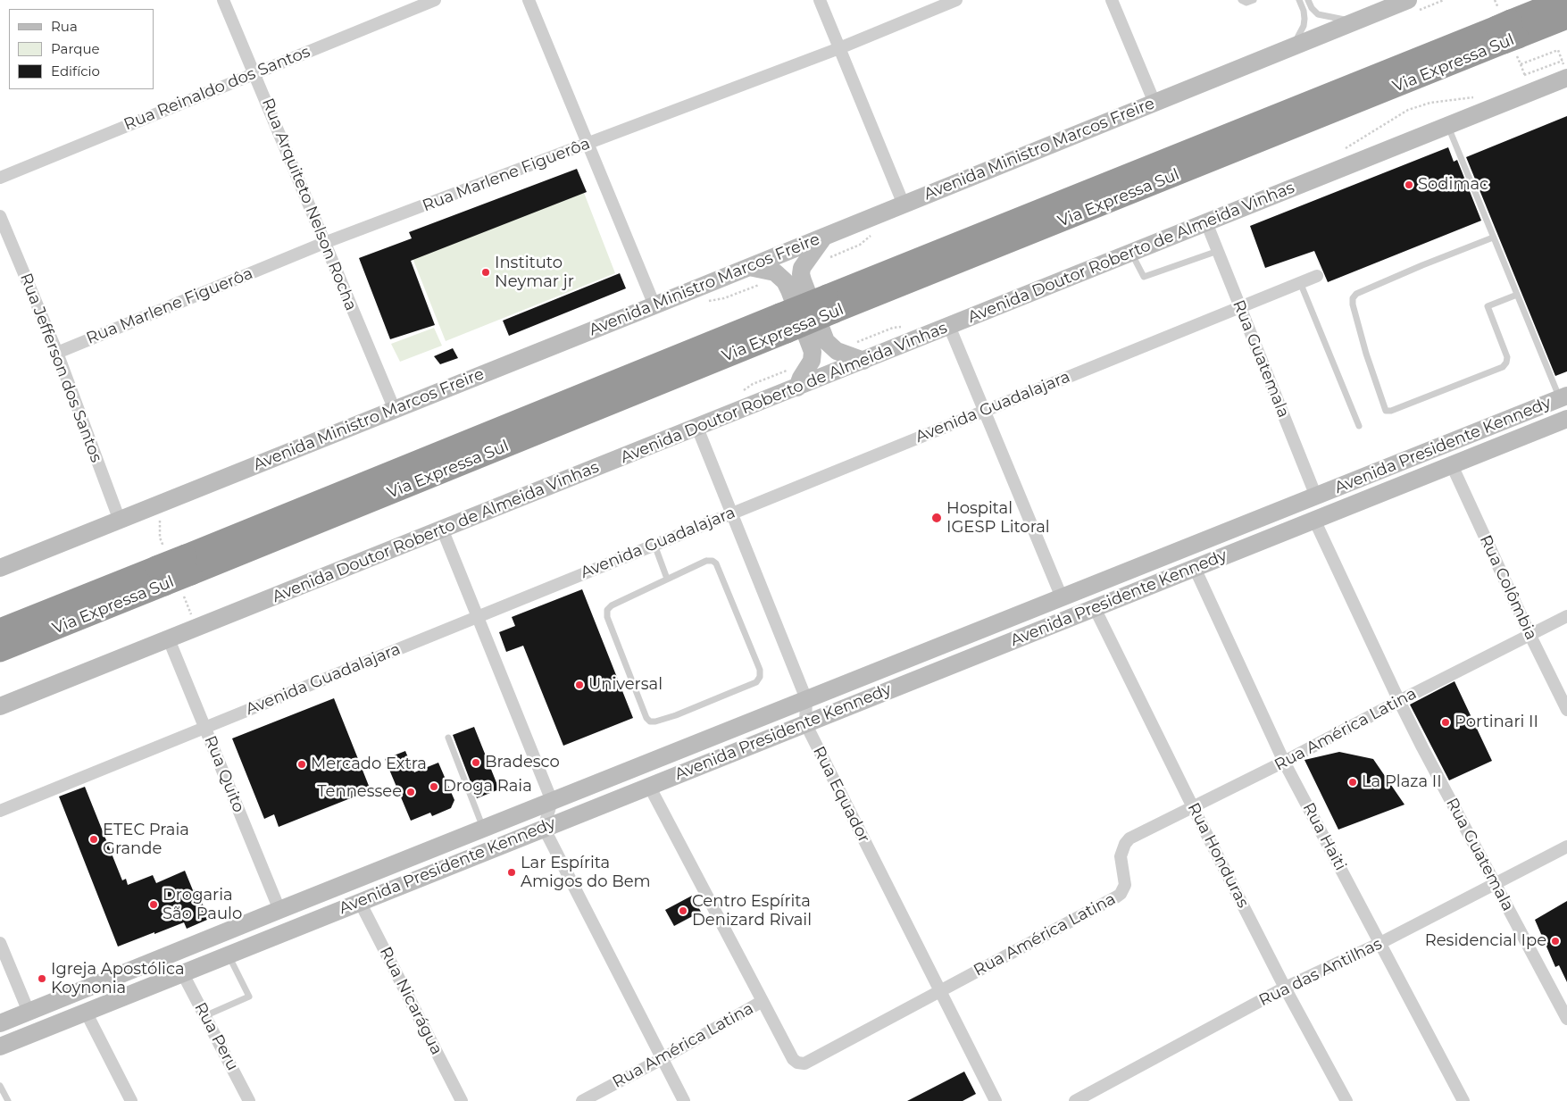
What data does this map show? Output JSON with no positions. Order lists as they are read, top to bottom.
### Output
{
  "streets": {
    "highway": ["Via Expressa Sul"],
    "main road": ["Avenida Ministro Marcos Freire", "Avenida Doutor Roberto de Almeida Vinhas", "Avenida Presidente Kennedy"],
    "street": [
      "Rua Reinaldo dos Santos",
      "Rua Marlene Figuerôa",
      "Rua Arquiteto Nelson Rocha",
      "Rua Guatemala",
      "Rua Jefferson dos Santos",
      "Avenida Guadalajara",
      "Rua Colômbia",
      "Rua América Latina",
      "Rua Quito",
      "Rua Equador",
      "Rua Haiti",
      "Rua Honduras",
      "Rua das Antilhas",
      "Rua Nicarágua",
      "Rua Peru"
    ]
  },
  "crossings": [
    ["Rua Reinaldo dos Santos", "Rua Arquiteto Nelson Rocha"],
    ["Avenida Ministro Marcos Freire", "Rua Arquiteto Nelson Rocha"],
    ["Avenida Ministro Marcos Freire", "Rua Jefferson dos Santos"],
    ["Rua Marlene Figuerôa", "Rua Arquiteto Nelson Rocha"],
    ["Rua Marlene Figuerôa", "Rua Jefferson dos Santos"],
    ["Avenida Doutor Roberto de Almeida Vinhas", "Rua Guatemala"],
    ["Avenida Doutor Roberto de Almeida Vinhas", "Rua Quito"],
    ["Avenida Doutor Roberto de Almeida Vinhas", "Rua Equador"],
    ["Rua Guatemala", "Avenida Guadalajara"],
    ["Rua Guatemala", "Avenida Presidente Kennedy"],
    ["Rua Guatemala", "Rua América Latina"],
    ["Rua Guatemala", "Rua das Antilhas"],
    ["Avenida Guadalajara", "Rua Quito"],
    ["Avenida Guadalajara", "Rua Equador"],
    ["Avenida Presidente Kennedy", "Rua Colômbia"],
    ["Avenida Presidente Kennedy", "Rua Quito"],
    ["Avenida Presidente Kennedy", "Rua Equador"],
    ["Avenida Presidente Kennedy", "Rua Haiti"],
    ["Avenida Presidente Kennedy", "Rua Honduras"],
    ["Avenida Presidente Kennedy", "Rua Nicarágua"],
    ["Avenida Presidente Kennedy", "Rua Peru"],
    ["Rua Colômbia", "Rua América Latina"],
    ["Rua América Latina", "Rua Equador"],
    ["Rua América Latina", "Rua Haiti"],
    ["Rua América Latina", "Rua Honduras"],
    ["Rua Haiti", "Rua das Antilhas"],
    ["Rua Honduras", "Rua das Antilhas"]
  ],
  "places": [
    "Sodimac",
    "Instituto Neymar jr",
    "Hospital IGESP Litoral",
    "Universal",
    "Portinari II",
    "Bradesco",
    "Mercado Extra",
    "La Plaza II",
    "Droga Raia",
    "Tennessee",
    "ETEC Praia Grande",
    "Lar Espírita Amigos do Bem",
    "Drogaria São Paulo",
    "Centro Espírita Denizard Rivail",
    "Residencial Ipe",
    "Igreja Apostólica Koynonia"
  ],
  "legend": ["Rua", "Parque", "Edifício"]
}
